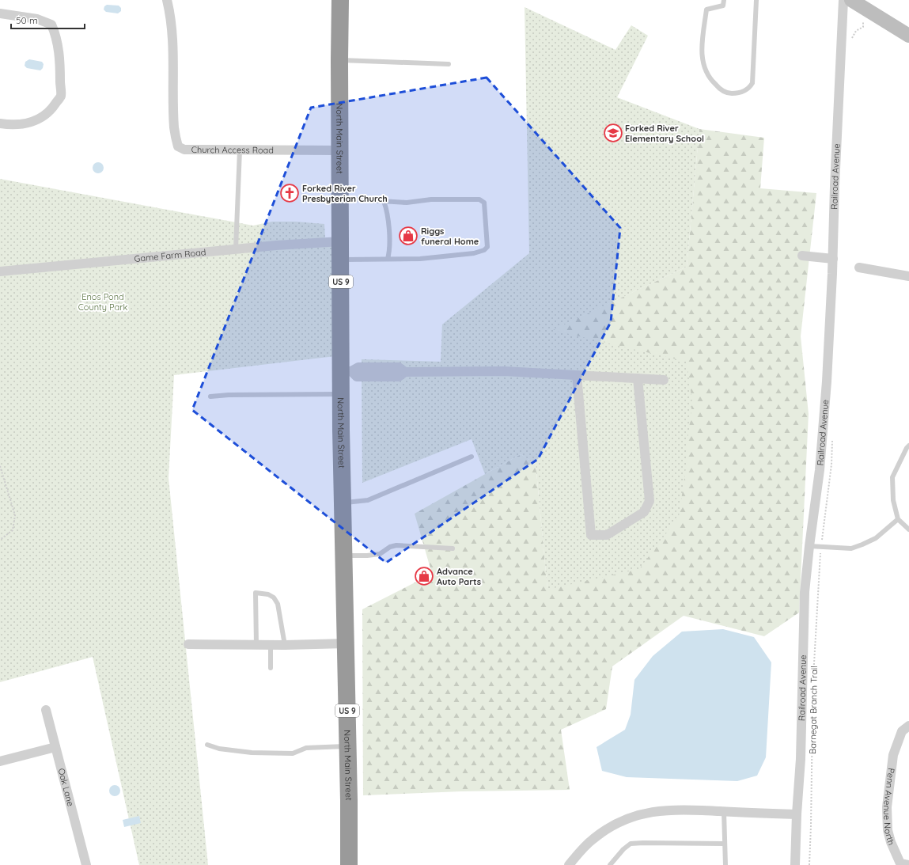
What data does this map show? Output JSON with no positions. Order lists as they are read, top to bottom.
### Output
{
  "streets": {
    "highway": ["North Main Street", "US 9"],
    "street": [
      "Church Access Road",
      "Railroad Avenue",
      "Game Farm Road",
      "Oak Lane",
      "Penn Avenue North"
    ],
    "path": ["Barnegat Branch Trail"]
  },
  "crossings": [
    ["North Main Street", "Church Access Road"],
    ["North Main Street", "Game Farm Road"]
  ],
  "parks": ["Enos Pond County Park"],
  "places": {
    "school or university": ["Forked River Elementary School"],
    "church": ["Forked River Presbyterian Church"],
    "shop": ["Riggs funeral Home", "Advance Auto Parts"]
  },
  "scale_bar": "50 m"
}
